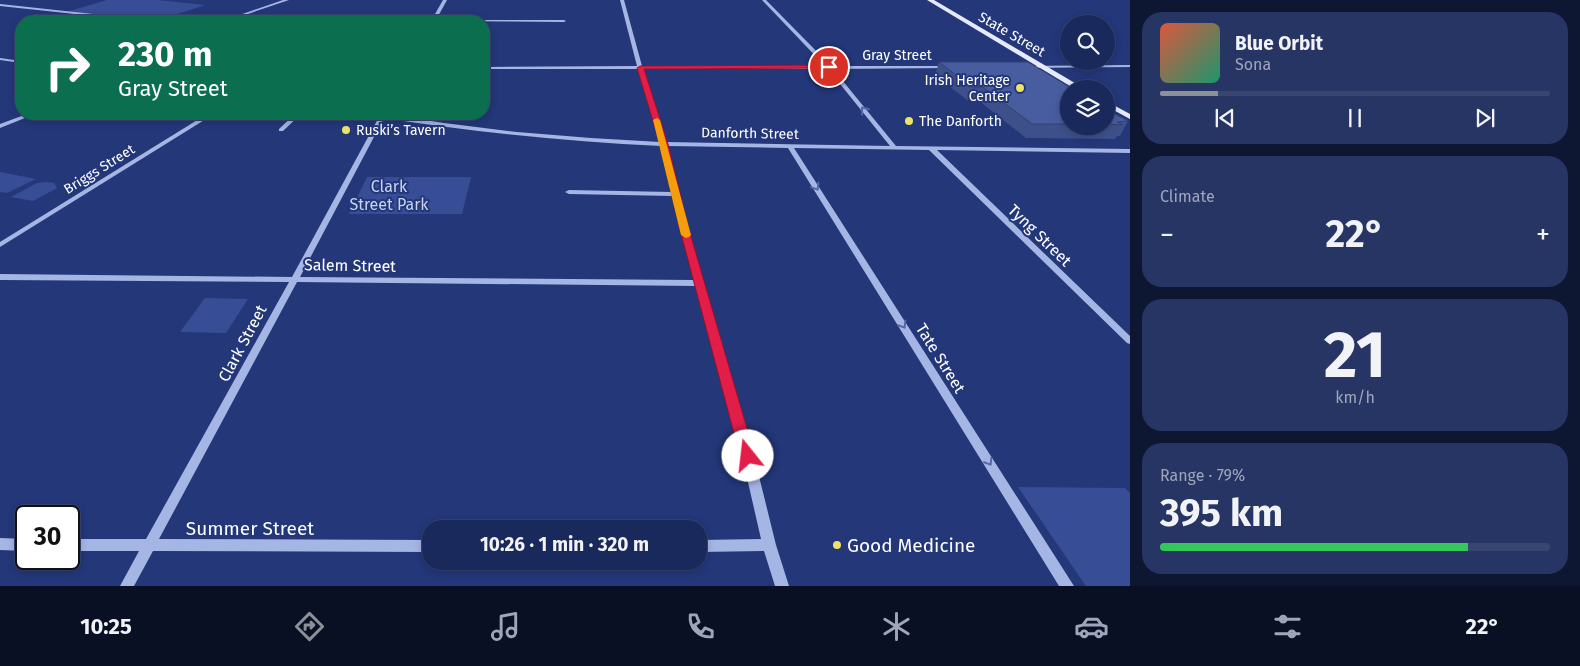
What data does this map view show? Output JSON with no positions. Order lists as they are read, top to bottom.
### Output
{
  "streets": {
    "main road": ["State Street"],
    "street": [
      "Gray Street",
      "Danforth Street",
      "Briggs Street",
      "Tyng Street",
      "Salem Street",
      "Clark Street",
      "Tate Street",
      "Summer Street"
    ]
  },
  "crossings": [
    ["Danforth Street", "Tyng Street"],
    ["Danforth Street", "Tate Street"],
    ["Salem Street", "Clark Street"],
    ["Clark Street", "Summer Street"]
  ],
  "one_way": ["Tate Street"],
  "parks": ["Clark Street Park"],
  "places": [
    "Irish Heritage Center",
    "The Danforth",
    "Ruski’s Tavern",
    "Good Medicine"
  ],
  "page": {
    "turn": ["230 m", "Gray Street"],
    "song": ["Blue Orbit", "Sona"],
    "tile": [
      "Climate",
      ["21", "km/h"],
      ["Range · 79%", "395 km"]
    ],
    "heat": ["−", "22°", "+"],
    "limit": "30",
    "trip": "10:26 · 1 min · 320 m",
    "tabs": ["10:25", "22°"]
  }
}
